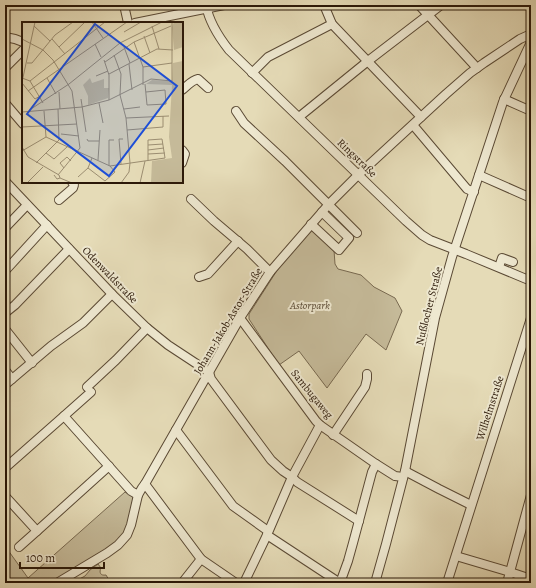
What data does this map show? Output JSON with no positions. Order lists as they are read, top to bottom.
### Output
{
  "streets": {
    "street": [
      "Ringstraße",
      "Odenwaldstraße",
      "Nußlocher Straße",
      "Johann-Jakob-Astor-Straße",
      "Sambugaweg",
      "Wilhelmstraße"
    ]
  },
  "crossings": [
    ["Ringstraße", "Nußlocher Straße"],
    ["Ringstraße", "Johann-Jakob-Astor-Straße"],
    ["Odenwaldstraße", "Johann-Jakob-Astor-Straße"],
    ["Nußlocher Straße", "Sambugaweg"],
    ["Johann-Jakob-Astor-Straße", "Sambugaweg"],
    ["Sambugaweg", "Wilhelmstraße"]
  ],
  "parks": ["Astorpark"],
  "scale_bar": "100 m"
}
